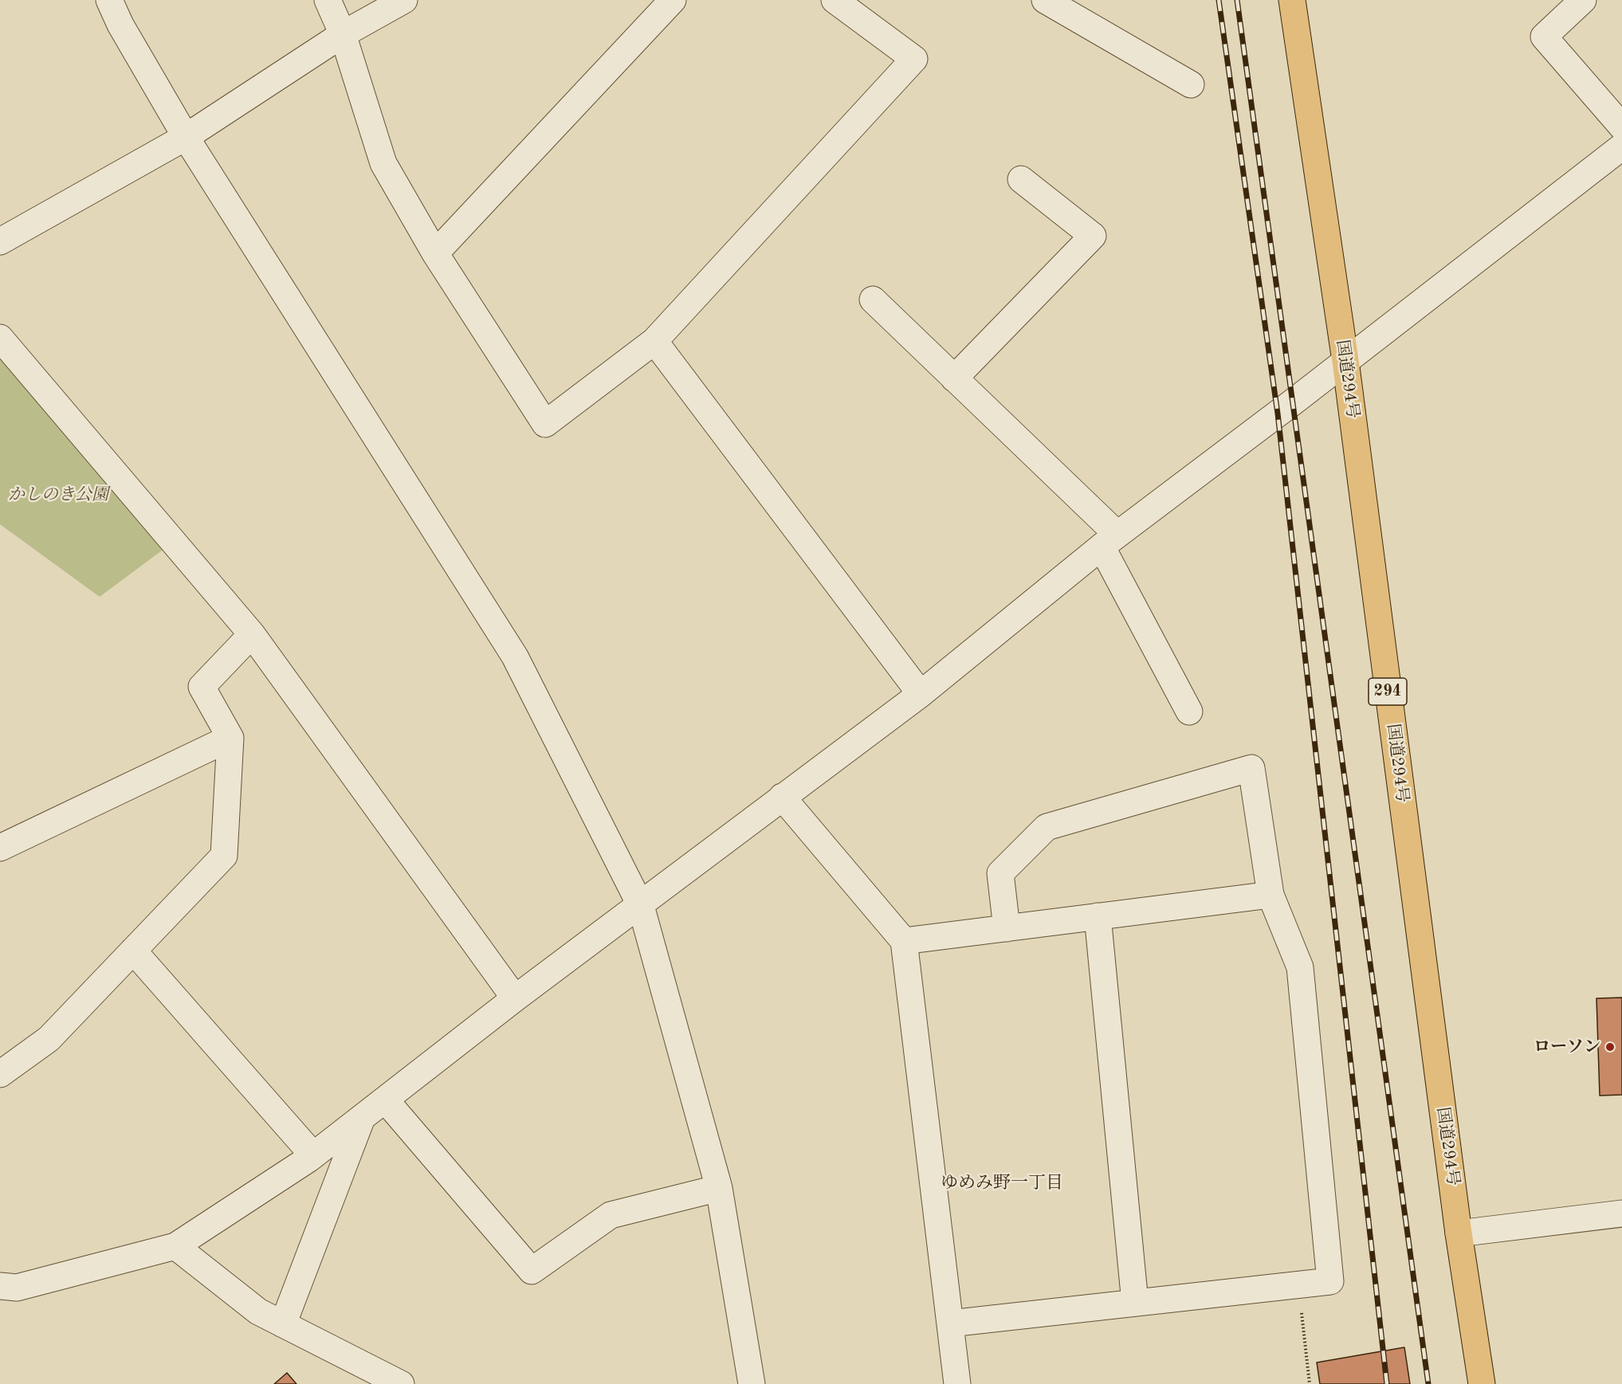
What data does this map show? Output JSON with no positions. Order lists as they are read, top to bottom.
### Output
{
  "streets": {
    "highway": ["国道294号", "294"]
  },
  "districts": ["ゆめみ野一丁目"],
  "parks": ["かしのき公園"],
  "places": ["ローソン"]
}
